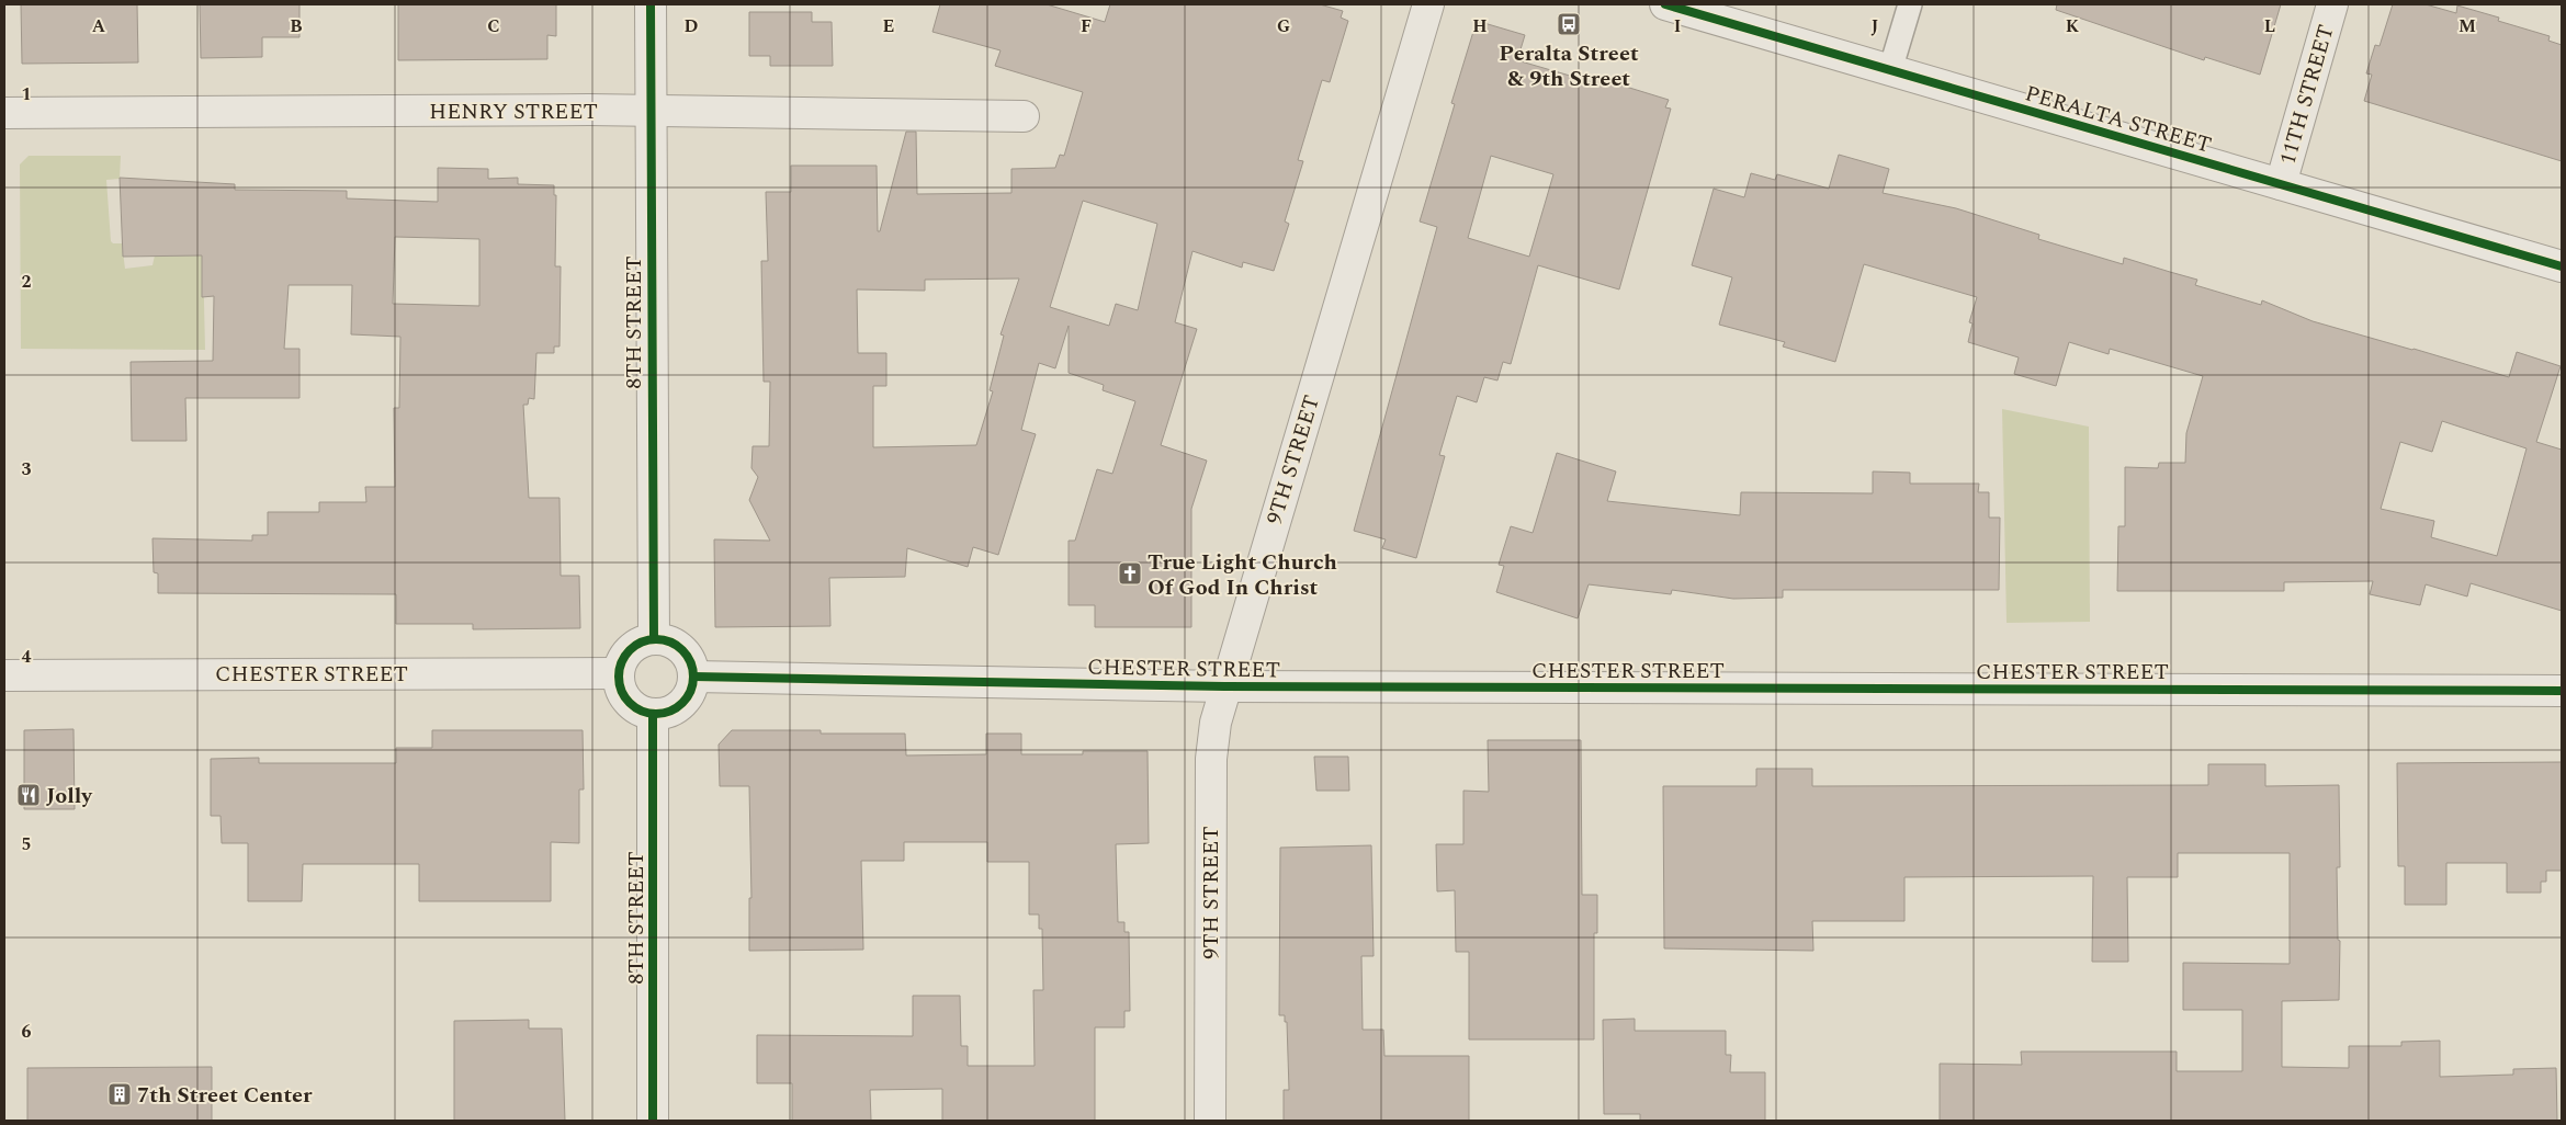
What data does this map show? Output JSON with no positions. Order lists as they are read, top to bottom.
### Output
{
  "streets": {
    "street": [
      "11TH STREET",
      "HENRY STREET",
      "PERALTA STREET",
      "8TH STREET",
      "9TH STREET",
      "CHESTER STREET"
    ]
  },
  "crossings": [
    ["11TH STREET", "PERALTA STREET"],
    ["HENRY STREET", "8TH STREET"],
    ["8TH STREET", "CHESTER STREET"],
    ["9TH STREET", "CHESTER STREET"]
  ],
  "places": {
    "bus stop": ["Peralta Street & 9th Street"],
    "church": ["True Light Church Of God In Christ"],
    "restaurant": ["Jolly"],
    "building": ["7th Street Center"]
  },
  "grid": {
    "columns": [
      "A",
      "B",
      "C",
      "D",
      "E",
      "F",
      "G",
      "H",
      "I",
      "J",
      "K",
      "L",
      "M"
    ],
    "rows": [
      "1",
      "2",
      "3",
      "4",
      "5",
      "6"
    ]
  }
}
